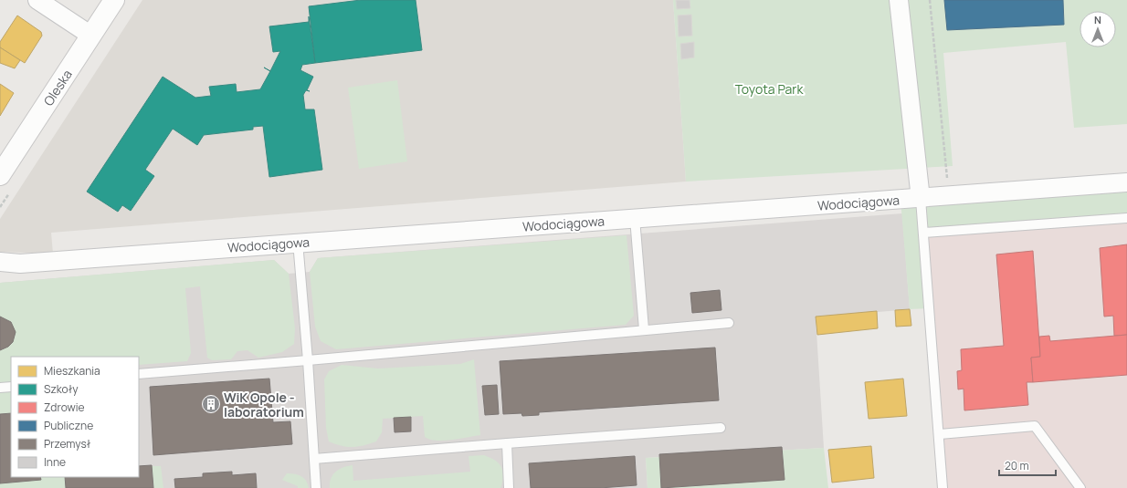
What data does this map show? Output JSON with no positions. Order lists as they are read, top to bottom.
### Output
{
  "streets": {
    "main road": ["Oleska"],
    "street": ["Wodociągowa"]
  },
  "parks": ["Toyota Park"],
  "places": {
    "building": ["WiK Opole - laboratorium"]
  },
  "legend": [
    "Mieszkania",
    "Szkoły",
    "Zdrowie",
    "Publiczne",
    "Przemysł",
    "Inne"
  ],
  "scale_bar": "20 m",
  "north": "top"
}
